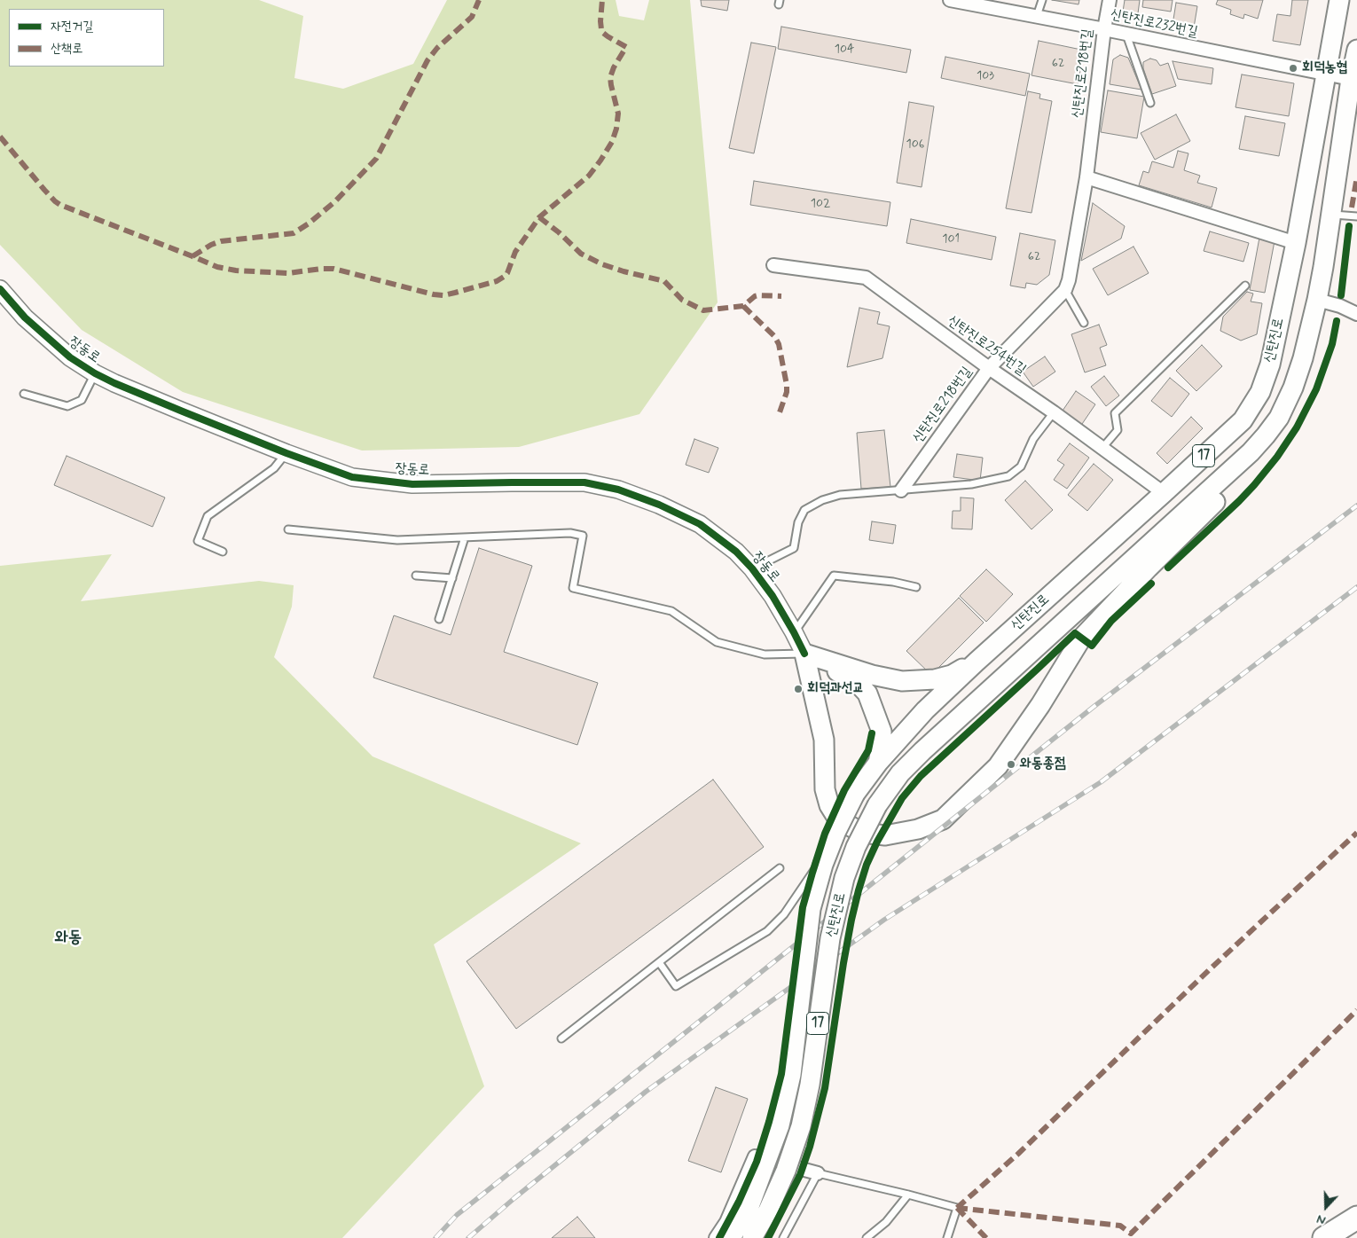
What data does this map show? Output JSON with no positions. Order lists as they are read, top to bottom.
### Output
{
  "streets": {
    "main road": ["신탄진로", "17"],
    "street": [
      "신탄진로232번길",
      "신탄진로218번길",
      "신탄진로254번길",
      "장동로"
    ]
  },
  "crossings": [
    ["신탄진로232번길", "신탄진로218번길"],
    ["신탄진로232번길", "신탄진로"],
    ["신탄진로218번길", "신탄진로254번길"],
    ["신탄진로", "신탄진로254번길"]
  ],
  "districts": ["와동"],
  "places": ["회덕농협", "회덕과선교", "와동종점"],
  "house_numbers": [
    "104",
    "62",
    "103",
    "106",
    "102",
    "101",
    "62"
  ],
  "legend": ["자전거길", "산책로"],
  "north": "bottom"
}
